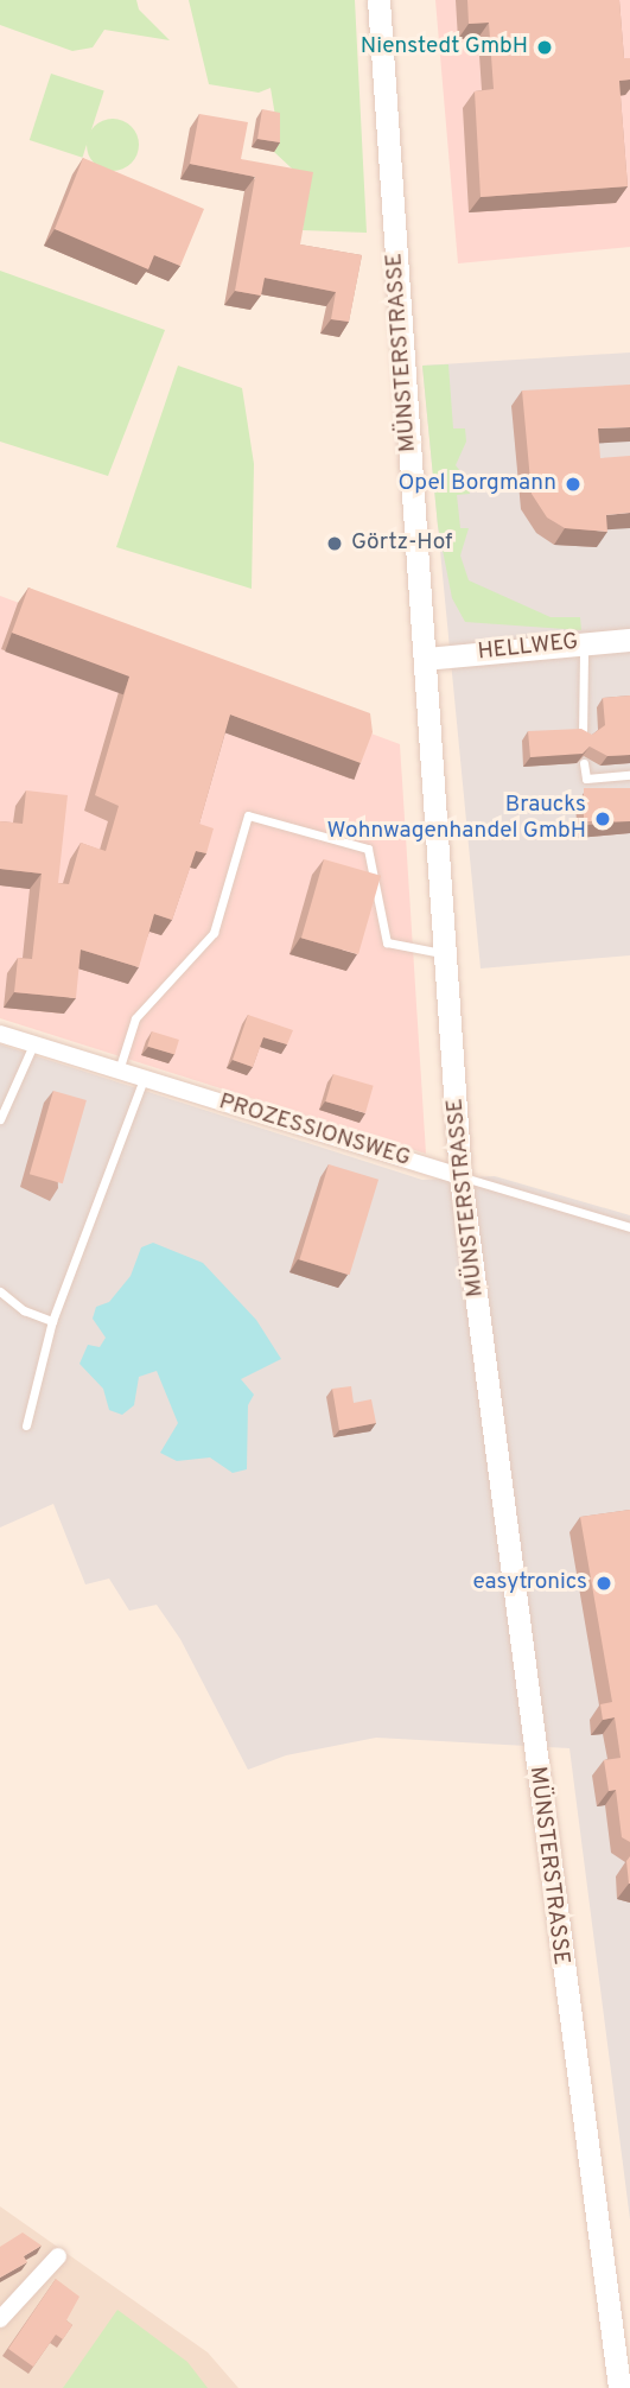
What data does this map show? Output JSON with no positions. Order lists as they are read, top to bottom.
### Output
{
  "streets": {
    "main road": ["MÜNSTERSTRASSE", "HELLWEG"],
    "street": ["PROZESSIONSWEG"]
  },
  "crossings": [
    ["MÜNSTERSTRASSE", "HELLWEG"],
    ["MÜNSTERSTRASSE", "PROZESSIONSWEG"]
  ],
  "places": [
    "Nienstedt GmbH",
    "Opel Borgmann",
    "Görtz-Hof",
    "Braucks Wohnwagenhandel GmbH",
    "easytronics"
  ]
}
